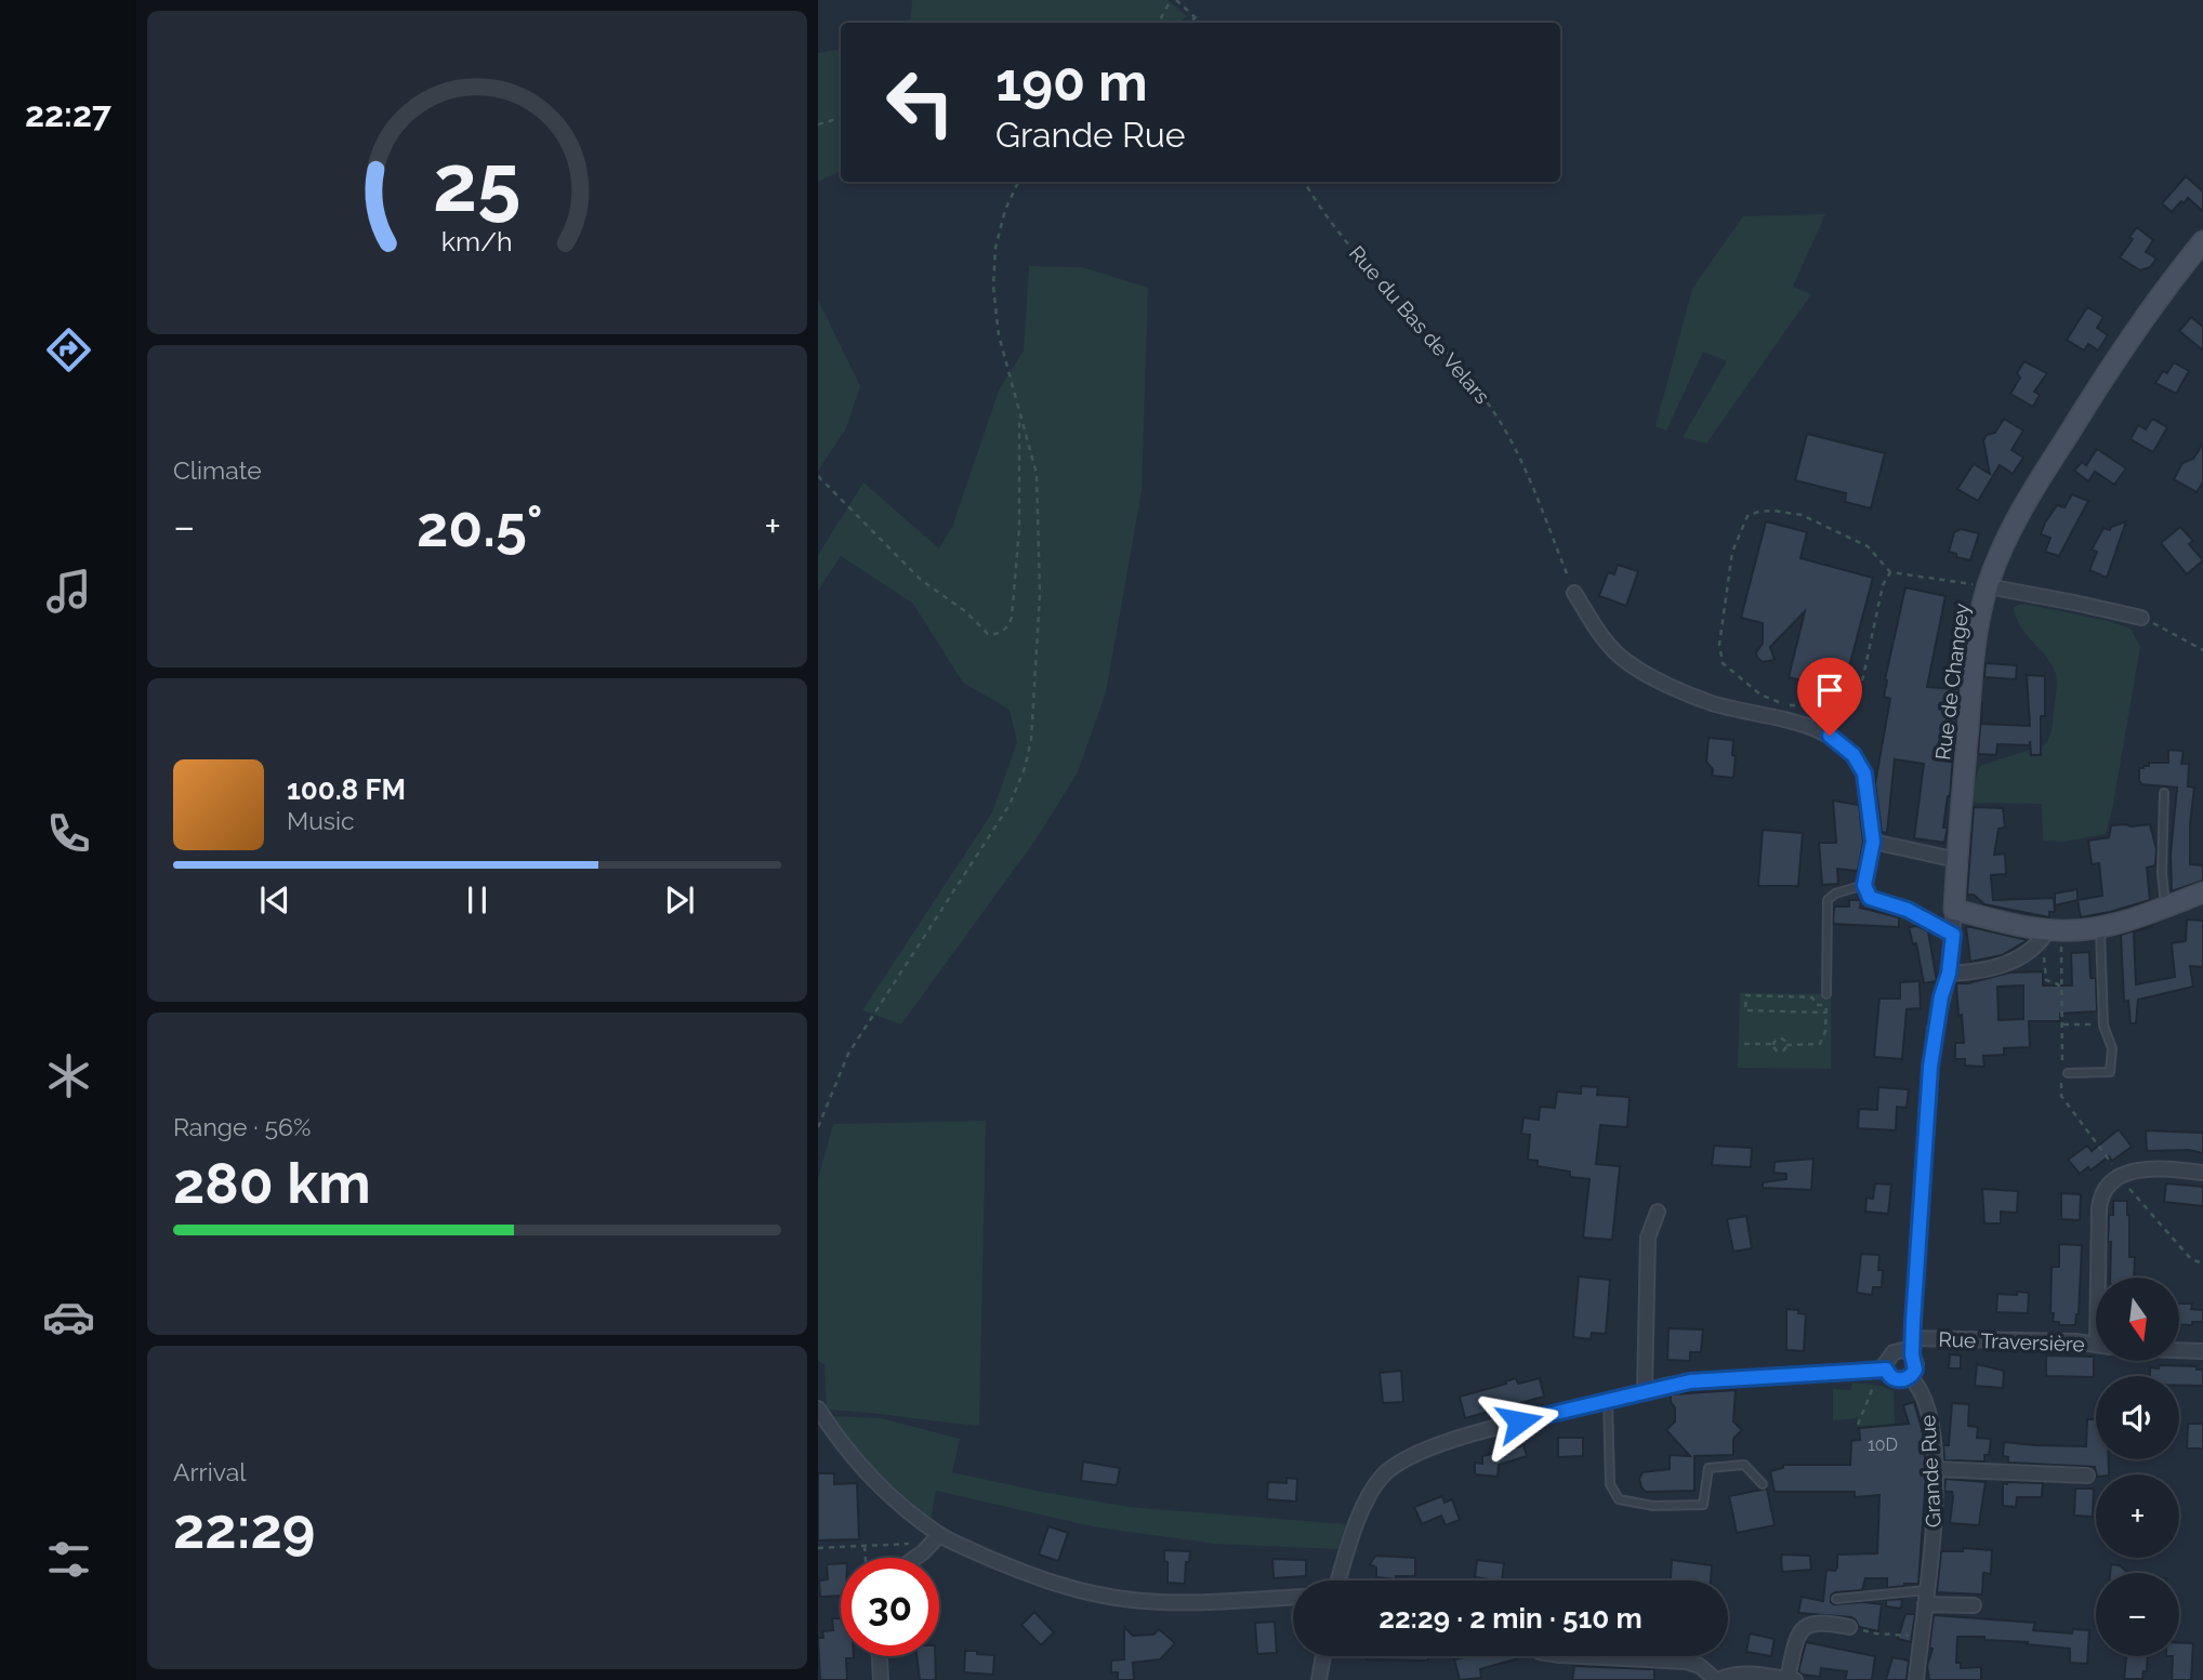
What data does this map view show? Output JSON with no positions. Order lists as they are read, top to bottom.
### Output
{
  "streets": {
    "street": ["Rue de Changey", "Rue Traversière", "Grande Rue"],
    "path": ["Rue du Bas de Velars"]
  },
  "house_numbers": ["10D"],
  "north": "bottom",
  "page": {
    "tabs": "22:27",
    "turn": ["190 m", "Grande Rue"],
    "tile": [
      "Climate",
      ["Range · 56%", "280 km"],
      ["Arrival", "22:29"]
    ],
    "heat": ["−", "20.5°", "+"],
    "song": ["100.8 FM", "Music"],
    "map_buttons": ["+", "−"],
    "limit": "30",
    "trip": "22:29 · 2 min · 510 m",
    "gauge": ["25", "km/h"]
  }
}
